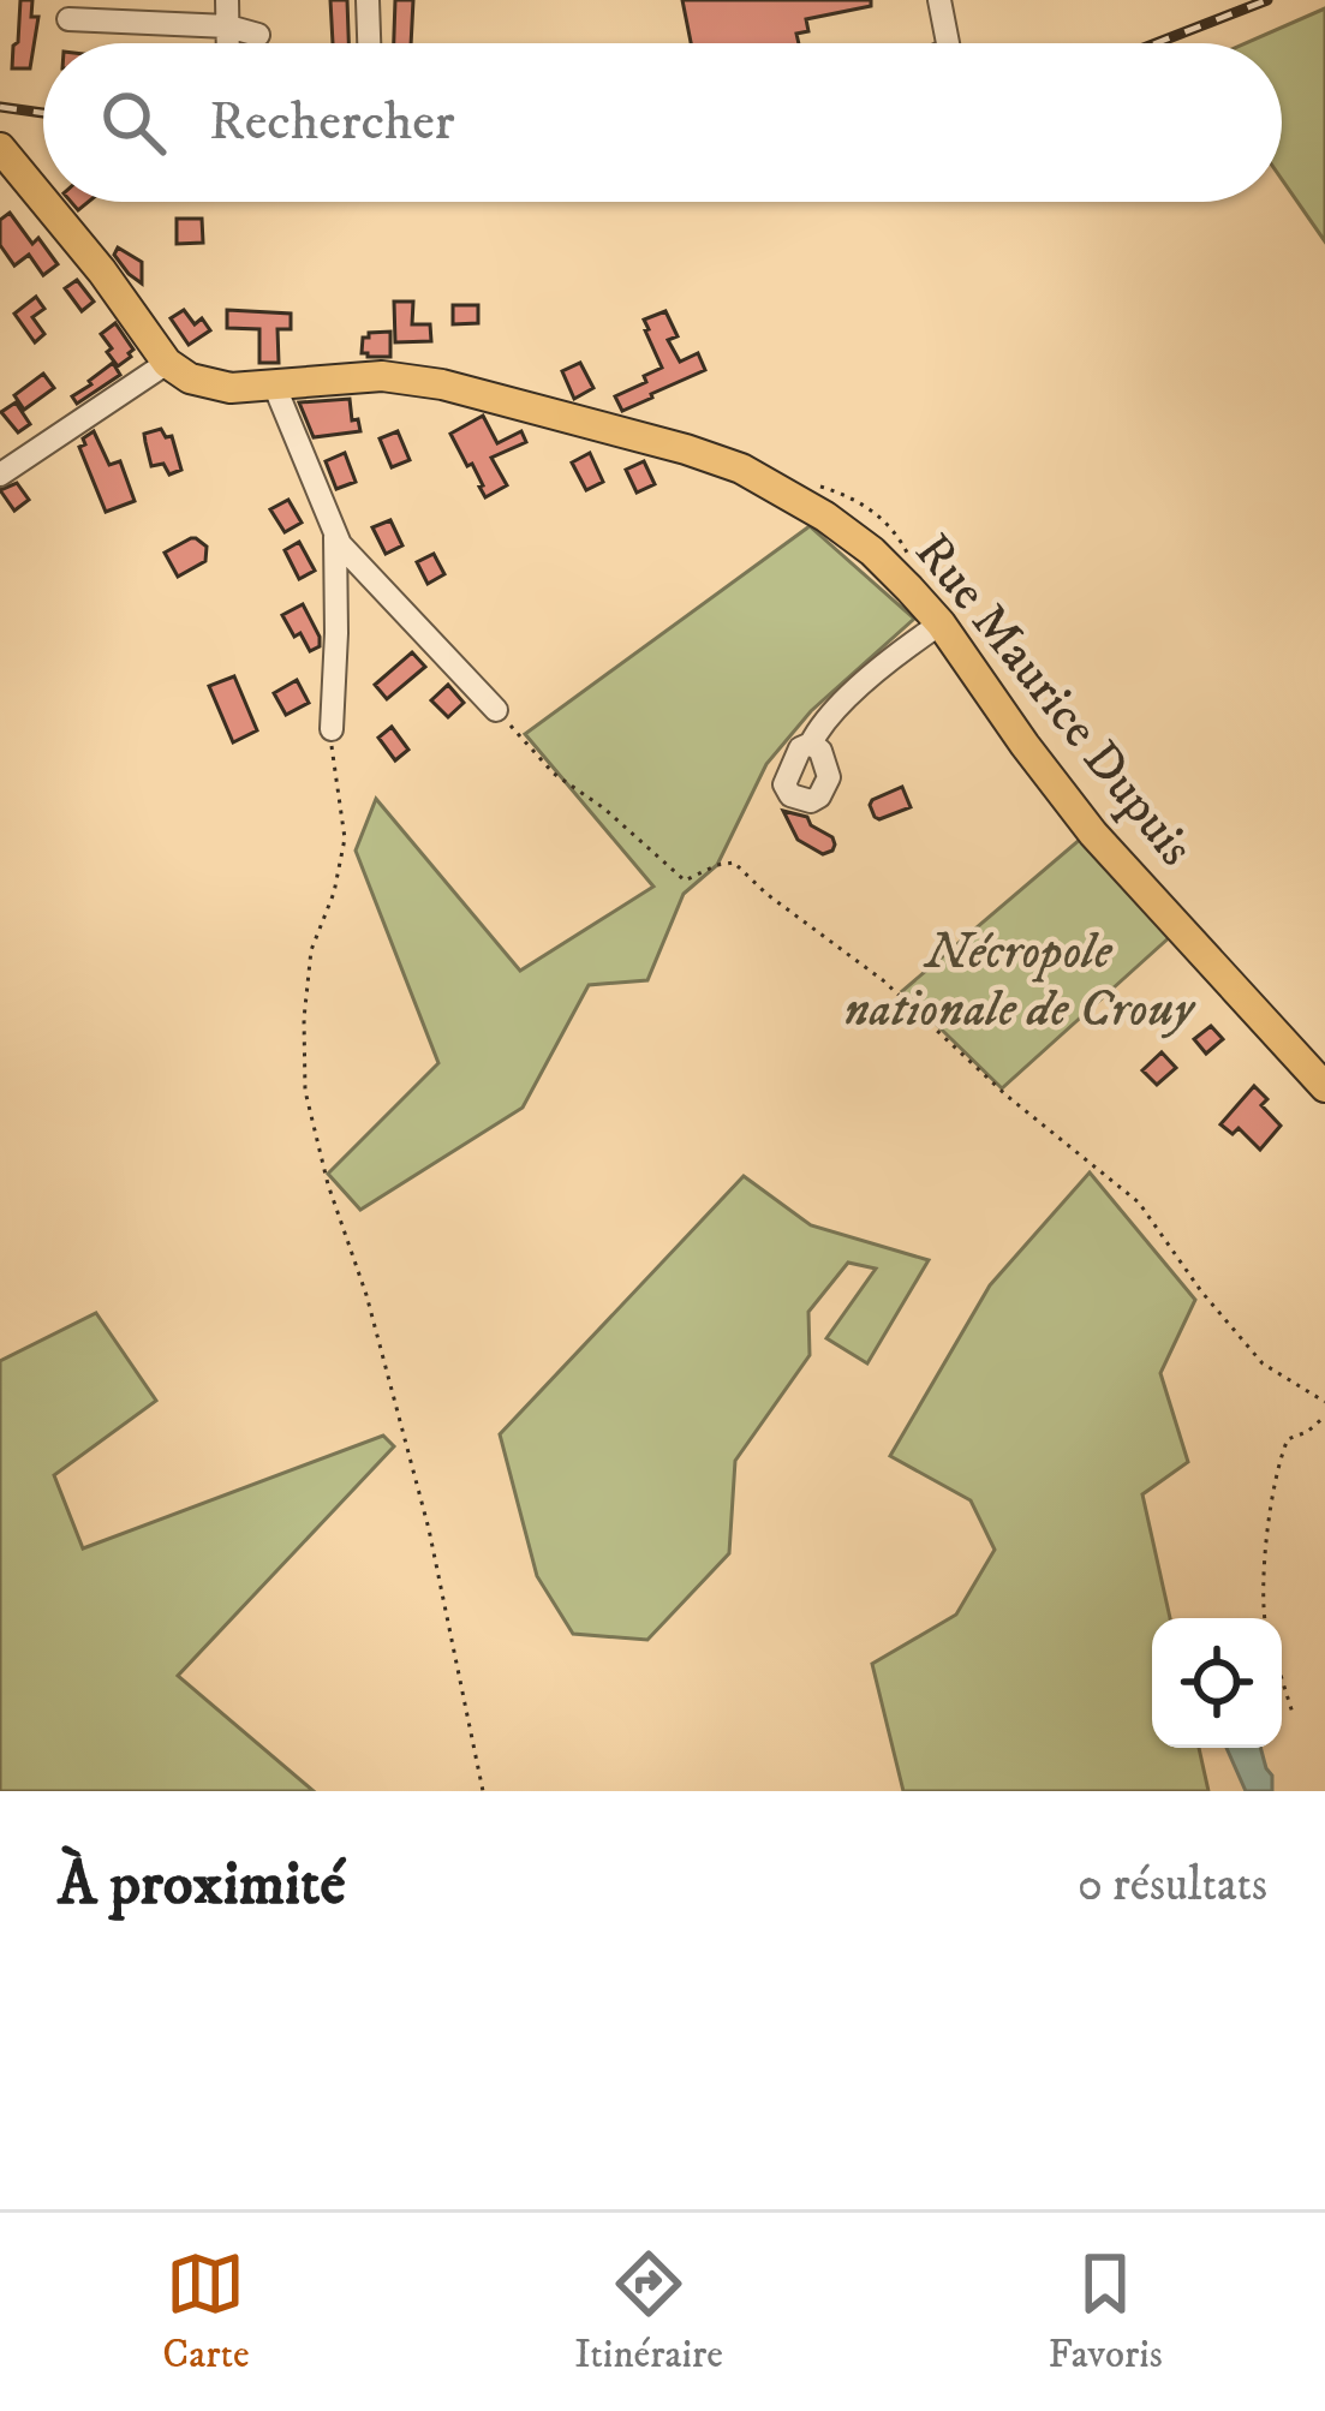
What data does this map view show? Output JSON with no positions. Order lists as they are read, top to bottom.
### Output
{
  "streets": {
    "main road": ["Rue Maurice Dupuis"]
  },
  "parks": ["Nécropole nationale de Crouy"],
  "page": {
    "search": "Rechercher",
    "heading": ["À proximité", "0 résultats"],
    "nav": ["Carte", "Itinéraire", "Favoris"]
  }
}
